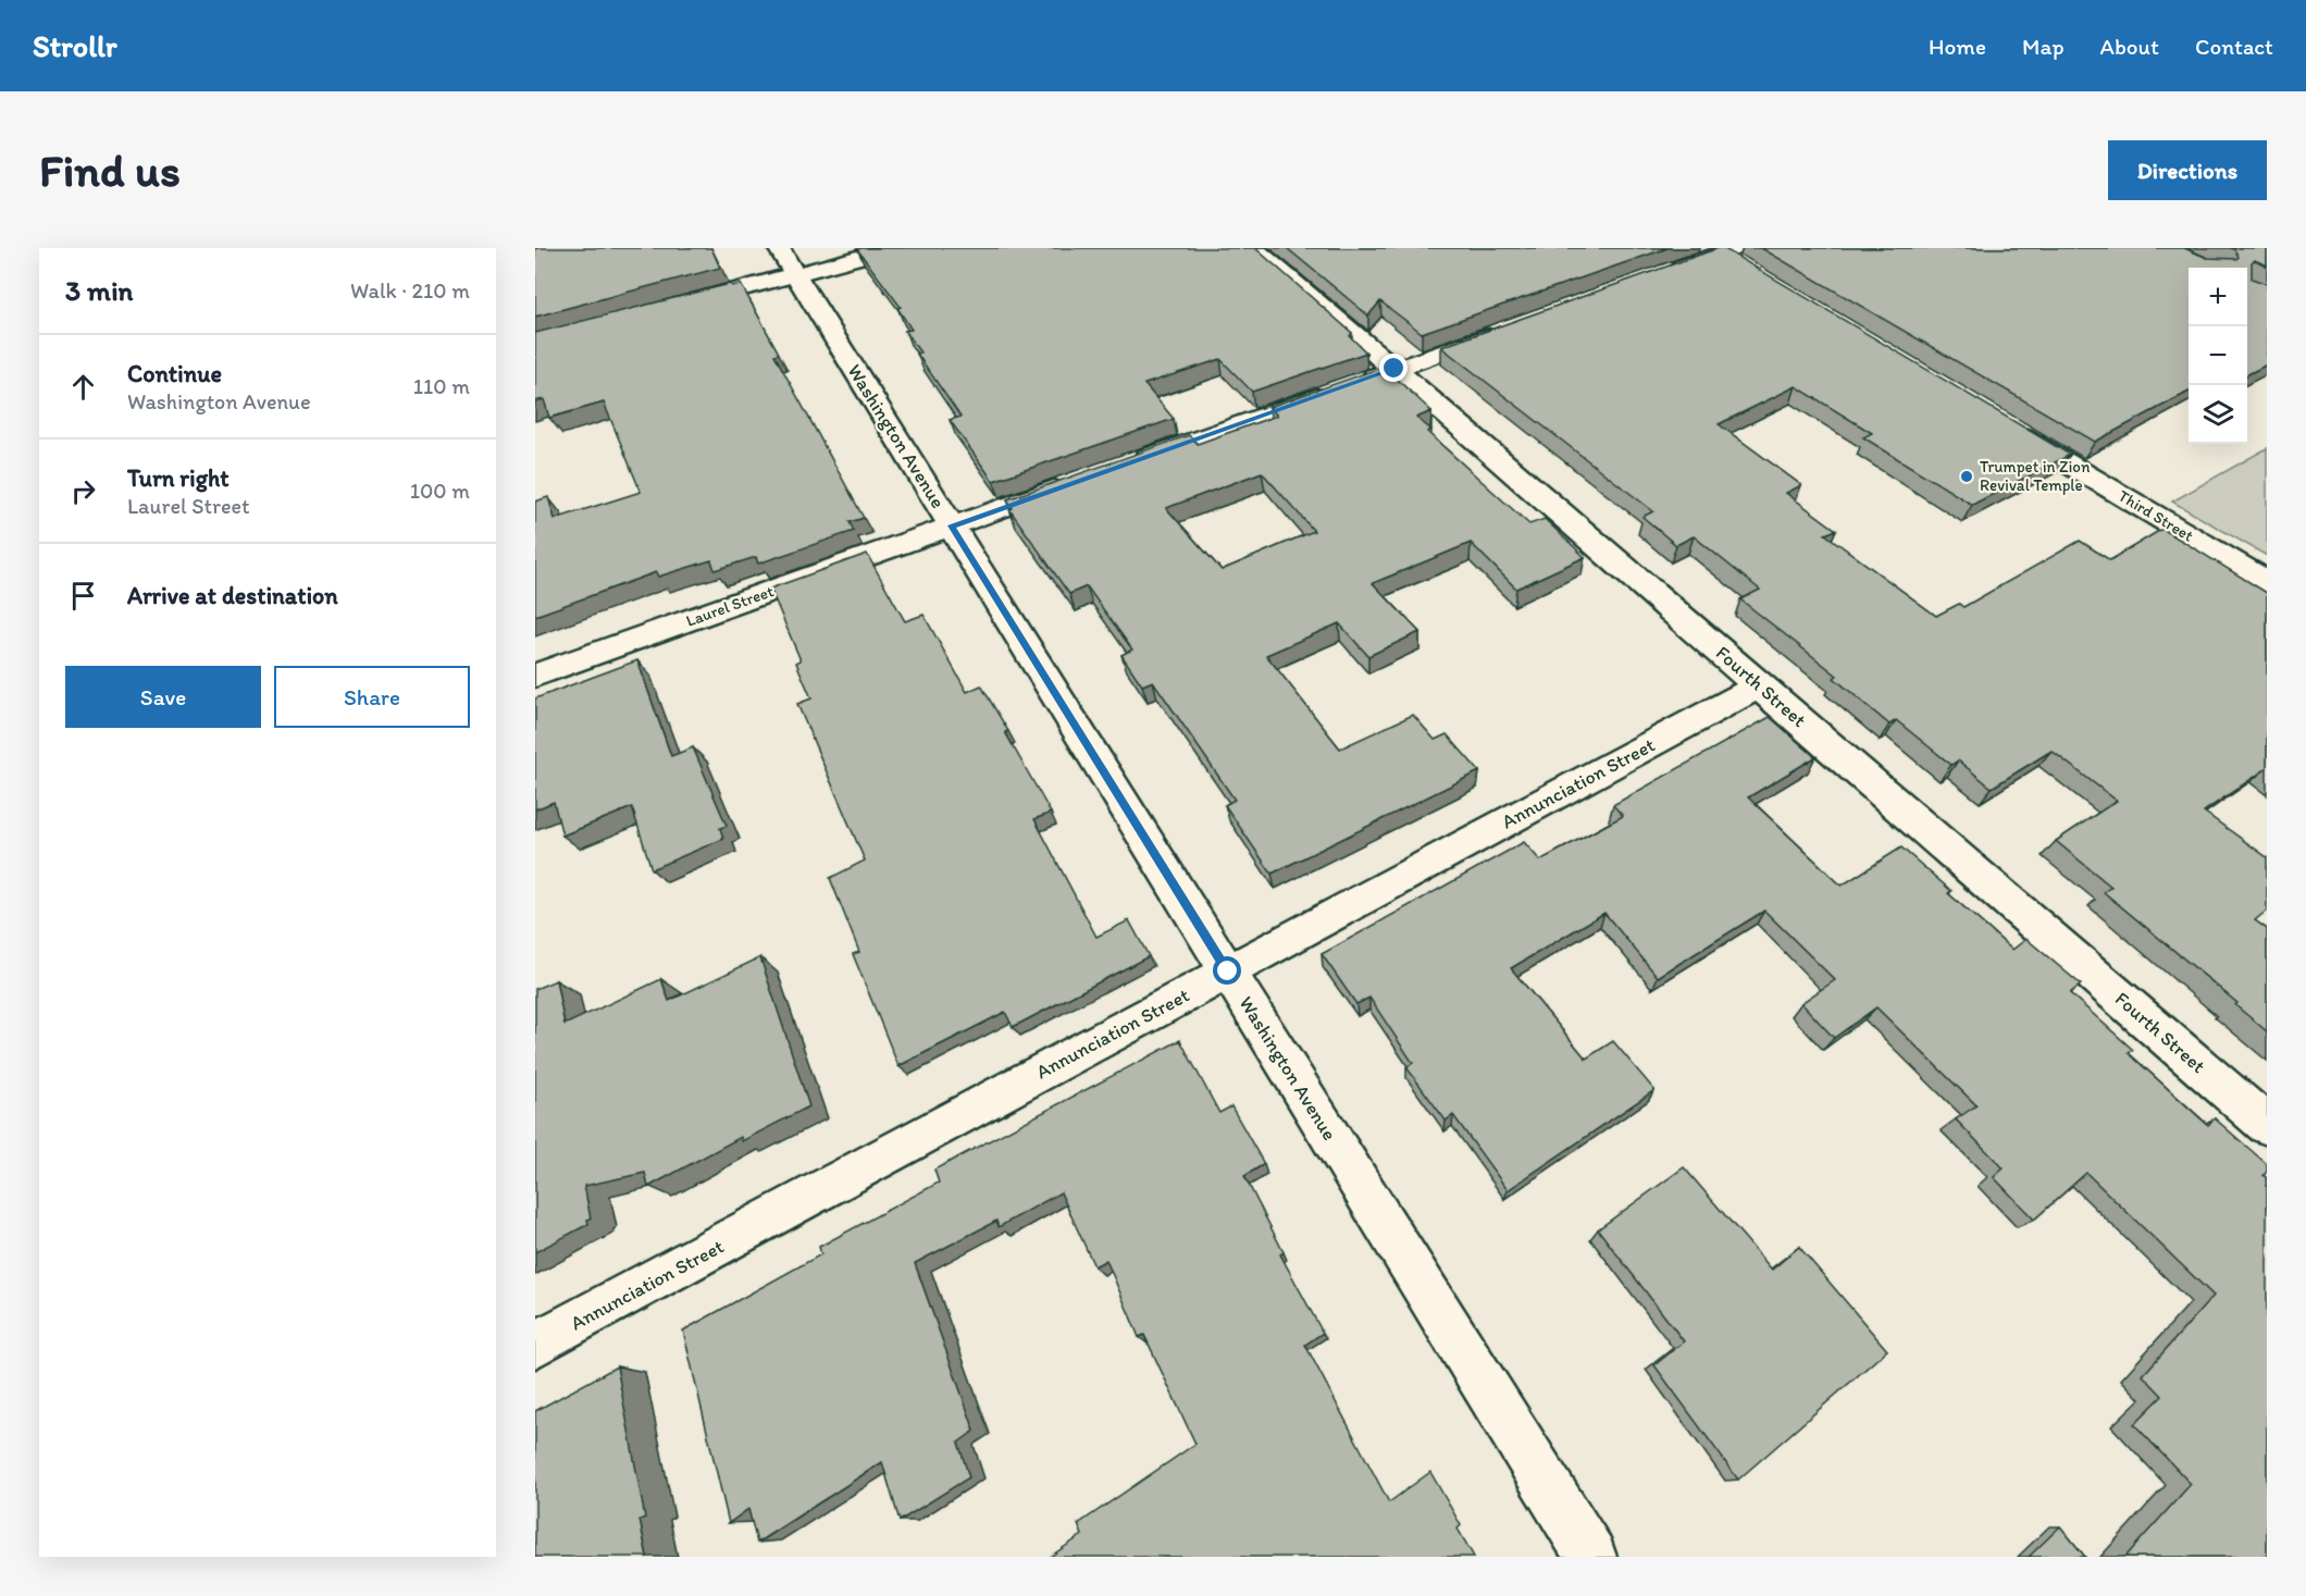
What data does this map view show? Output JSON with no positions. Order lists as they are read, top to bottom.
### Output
{
  "streets": {
    "street": [
      "Washington Avenue",
      "Third Street",
      "Laurel Street",
      "Fourth Street",
      "Annunciation Street"
    ]
  },
  "crossings": [
    ["Washington Avenue", "Laurel Street"],
    ["Washington Avenue", "Annunciation Street"],
    ["Fourth Street", "Annunciation Street"]
  ],
  "places": ["Trumpet in Zion Revival Temple"],
  "page": {
    "header": "Strollr",
    "nav": [
      "Home",
      "Map",
      "About",
      "Contact"
    ],
    "buttons": [
      "Directions",
      ["Save", "Share"]
    ],
    "title": "Find us",
    "heading": ["3 min", "Walk · 210 m"],
    "map_buttons": ["+", "−"],
    "list": [
      ["Continue", "Washington Avenue", "110 m"],
      ["Turn right", "Laurel Street", "100 m"],
      "Arrive at destination"
    ]
  }
}
